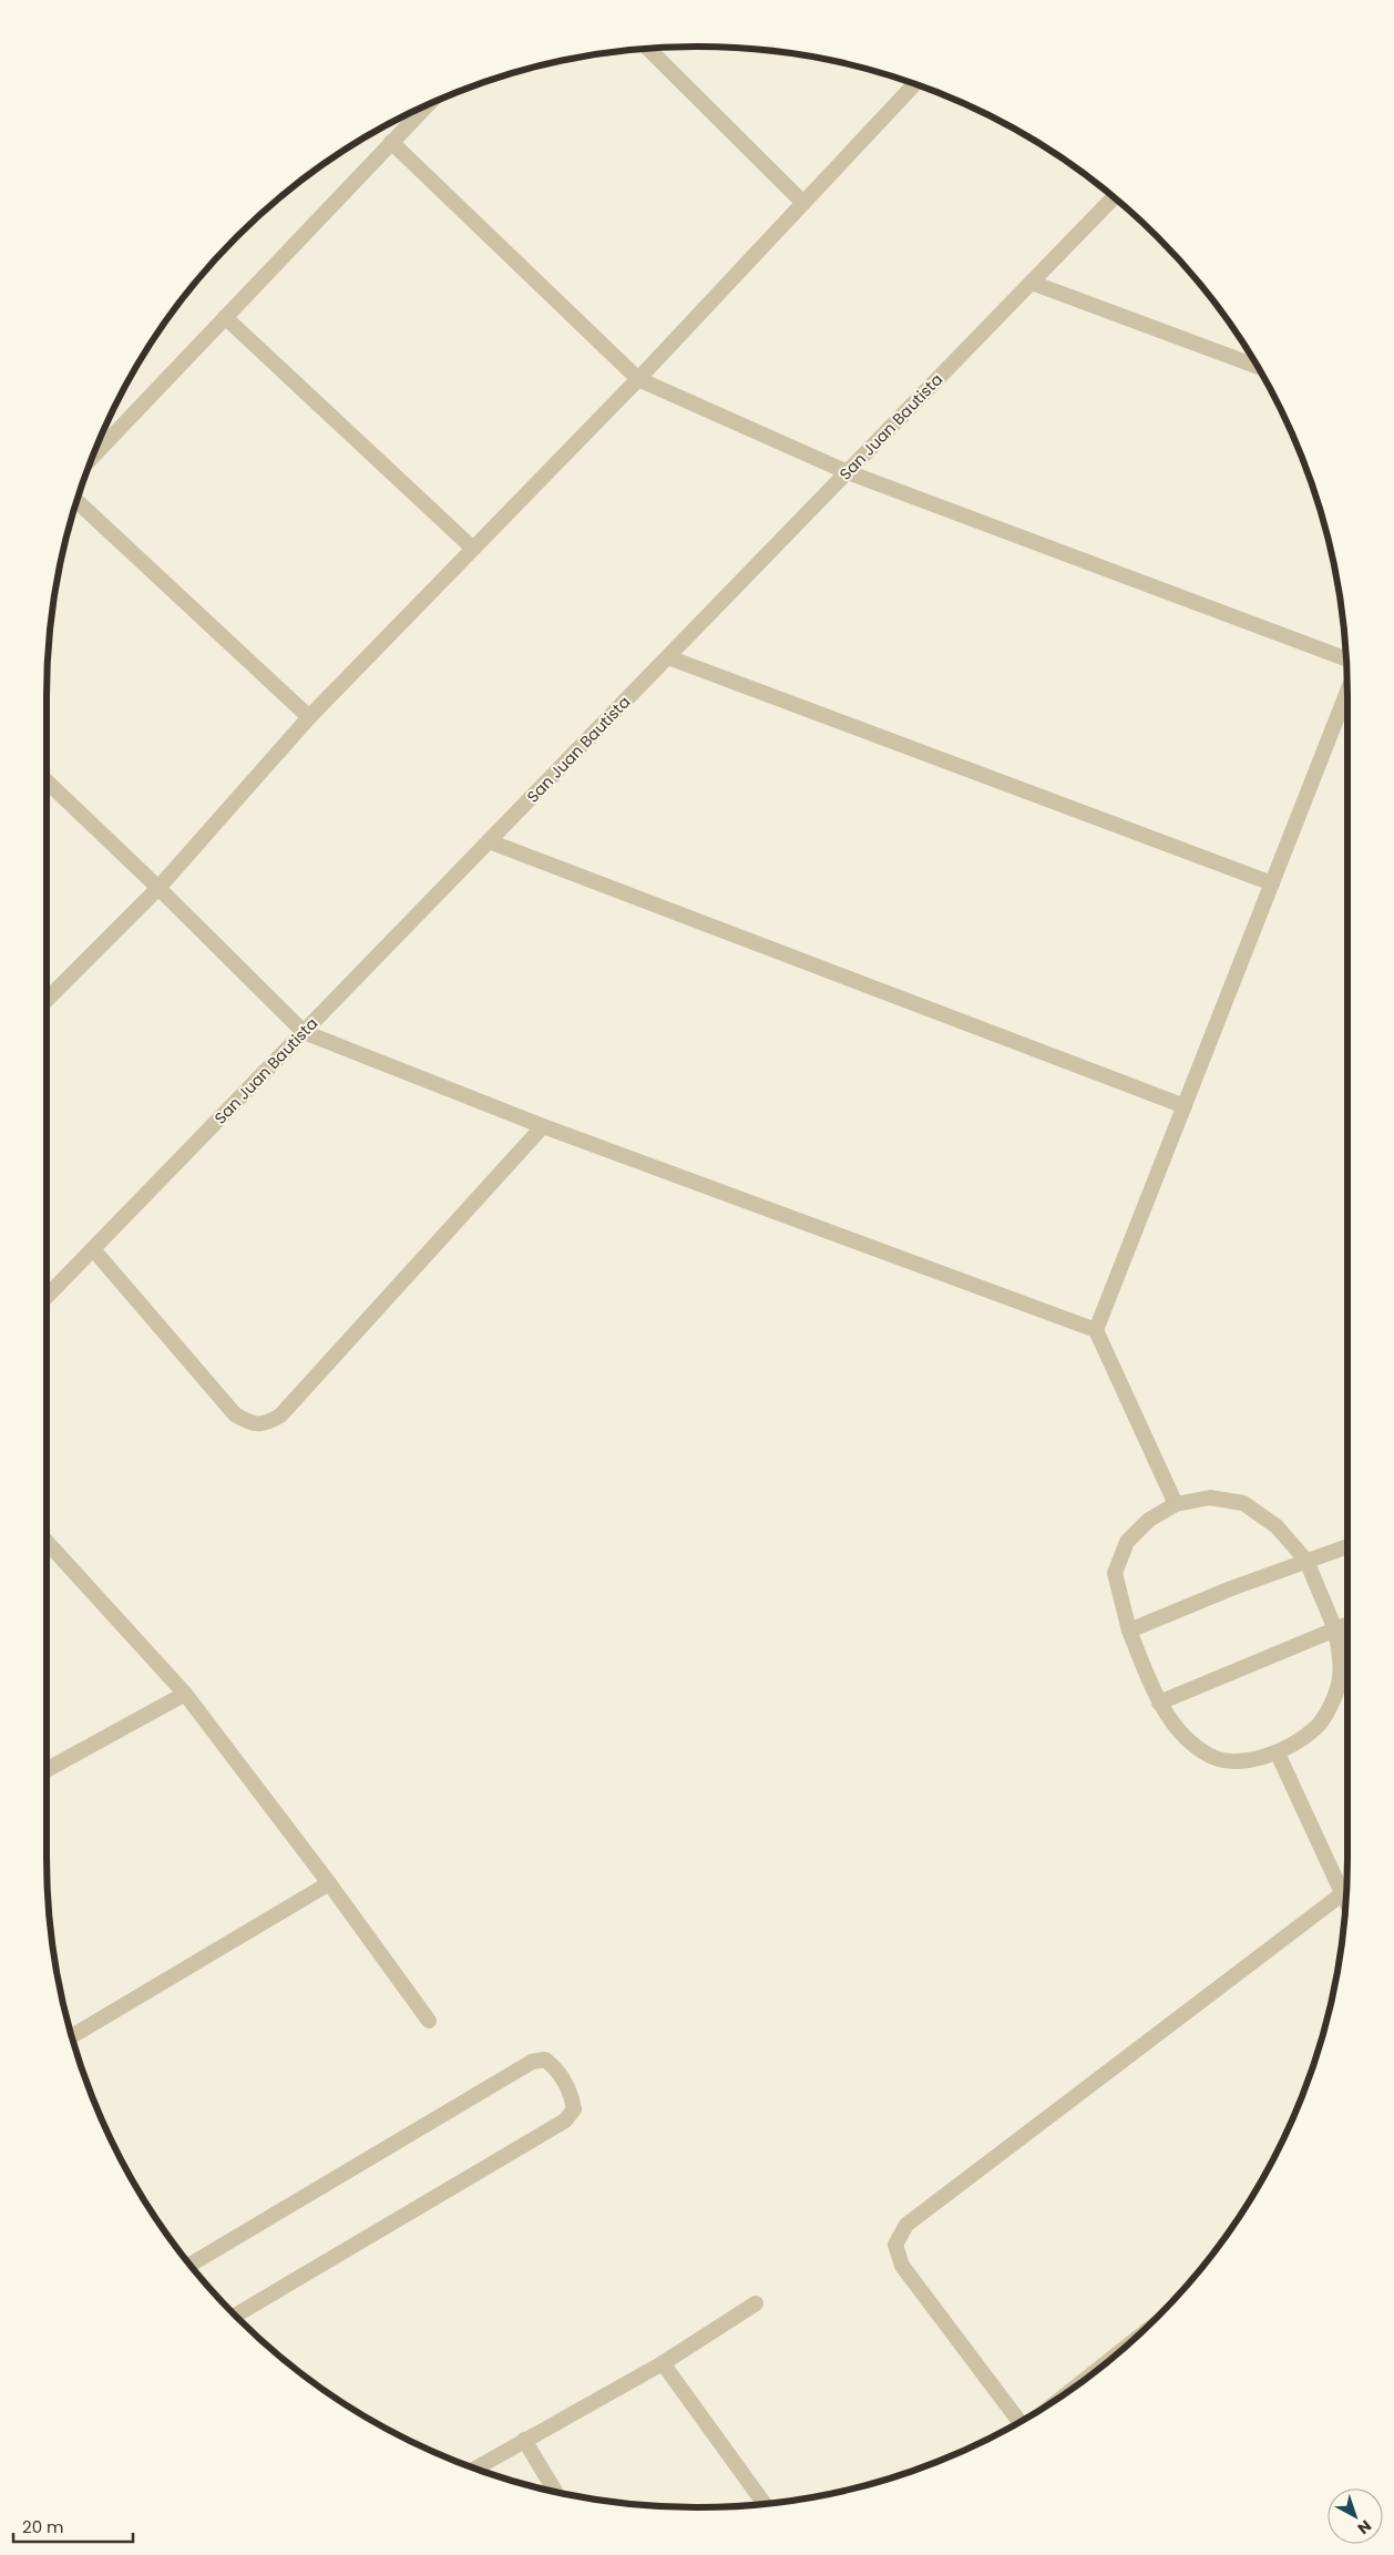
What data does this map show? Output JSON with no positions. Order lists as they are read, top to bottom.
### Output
{
  "streets": {
    "street": ["San Juan Bautista"]
  },
  "scale_bar": "20 m",
  "north": "bottom right"
}
